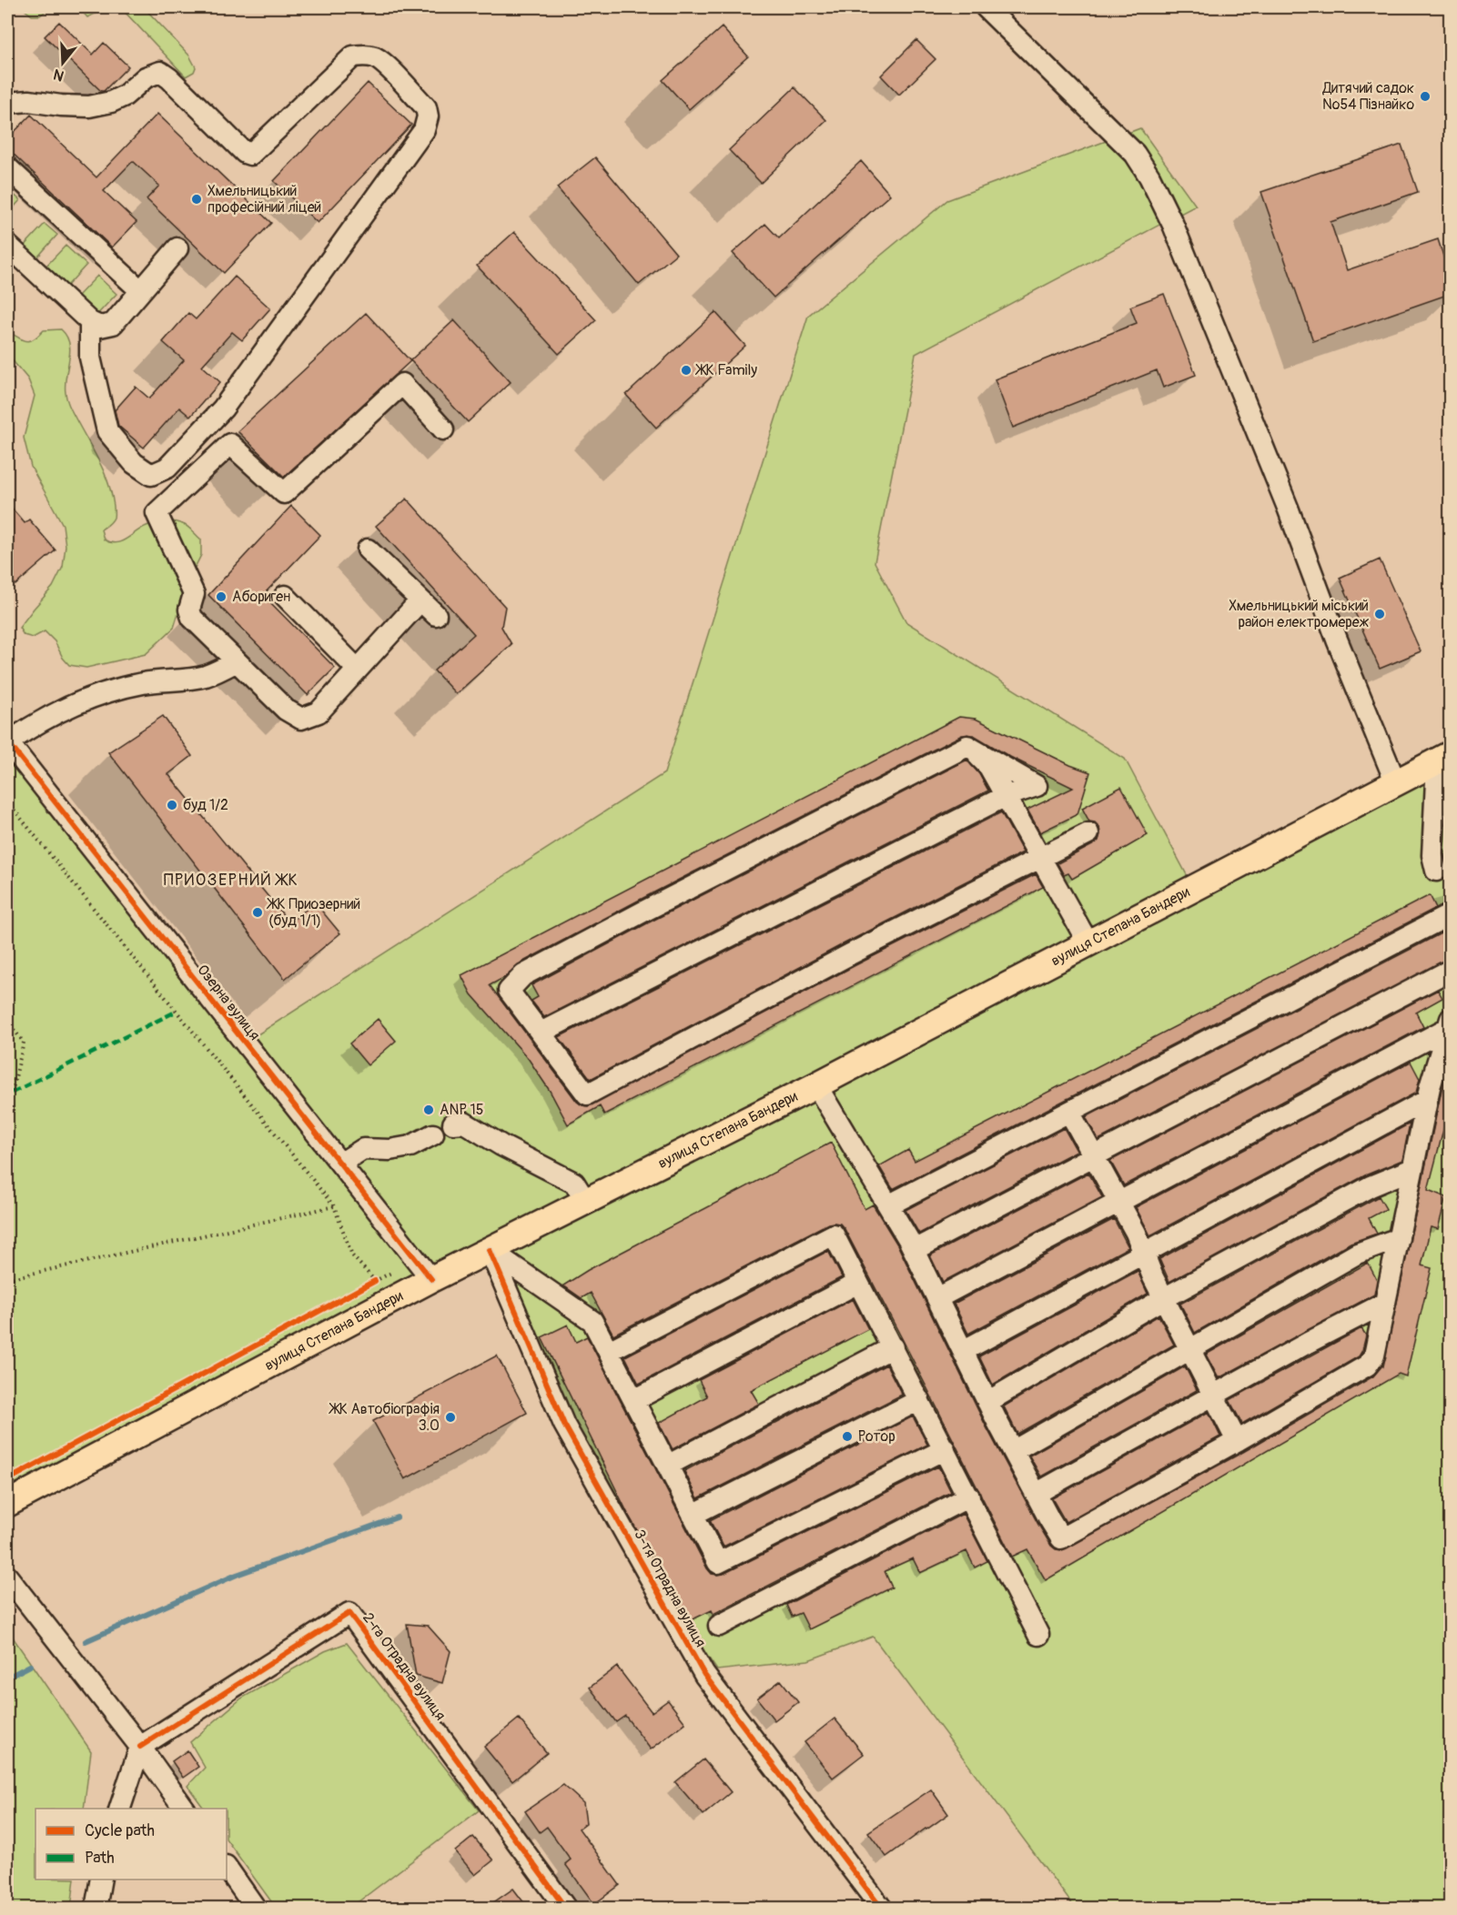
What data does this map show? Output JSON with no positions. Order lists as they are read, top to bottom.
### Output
{
  "streets": {
    "main road": ["вулиця Степана Бандери"],
    "street": ["Озерна вулиця", "3-тя Отрадна вулиця", "2-га Отрадна вулиця"]
  },
  "crossings": [
    ["вулиця Степана Бандери", "Озерна вулиця"],
    ["вулиця Степана Бандери", "3-тя Отрадна вулиця"]
  ],
  "districts": ["ПРИОЗЕРНИЙ ЖК"],
  "places": [
    "Дитячий садок №54 Пізнайко",
    "Хмельницький професійний ліцей",
    "ЖК Family",
    "Абориген",
    "Хмельницький міський район електромереж",
    "буд 1/2",
    "ЖК Приозерний (буд 1/1)",
    "ANP 15",
    "ЖК Автобіографія 3.0",
    "Ротор"
  ],
  "legend": ["Cycle path", "Path"],
  "north": "bottom"
}
